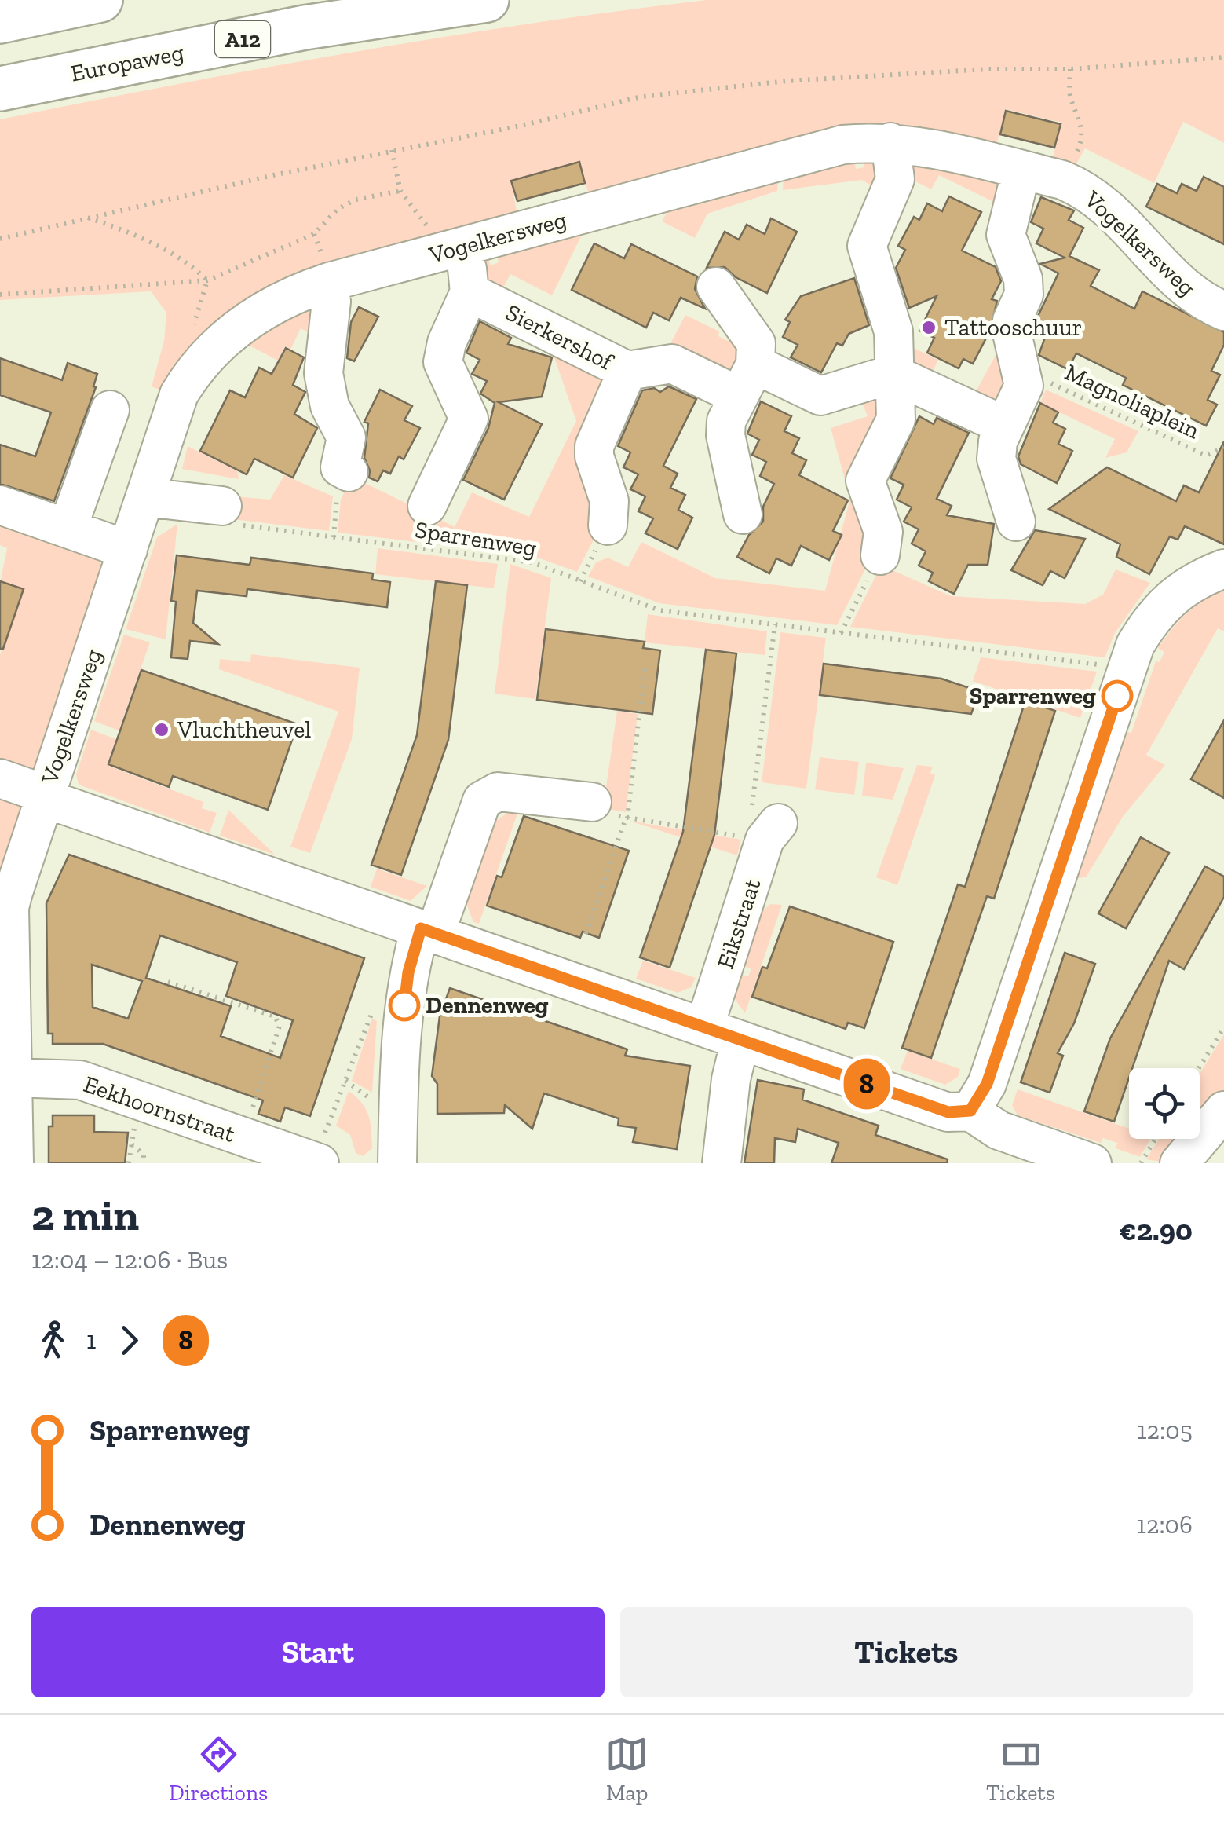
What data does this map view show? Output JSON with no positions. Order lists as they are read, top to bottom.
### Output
{
  "streets": {
    "highway": ["A12", "Europaweg"],
    "street": [
      "Vogelkersweg",
      "Sierkershof",
      "Eikstraat",
      "Eekhoornstraat"
    ],
    "path": ["Magnoliaplein", "Sparrenweg"]
  },
  "crossings": [
    ["Vogelkersweg", "Eekhoornstraat"]
  ],
  "places": [
    "Tattooschuur",
    "Sparrenweg",
    "Vluchtheuvel",
    "Dennenweg"
  ],
  "lines": ["bus line 8"],
  "page": {
    "on_map": "8",
    "heading": ["2 min", "12:04 – 12:06 · Bus", "€2.90"],
    "legs": ["1", "8"],
    "list": [
      {
        "name": "Sparrenweg",
        "value": "12:05"
      },
      {
        "name": "Dennenweg",
        "value": "12:06"
      }
    ],
    "buttons": ["Start", "Tickets"],
    "tabs": ["Directions", "Map", "Tickets"]
  }
}
